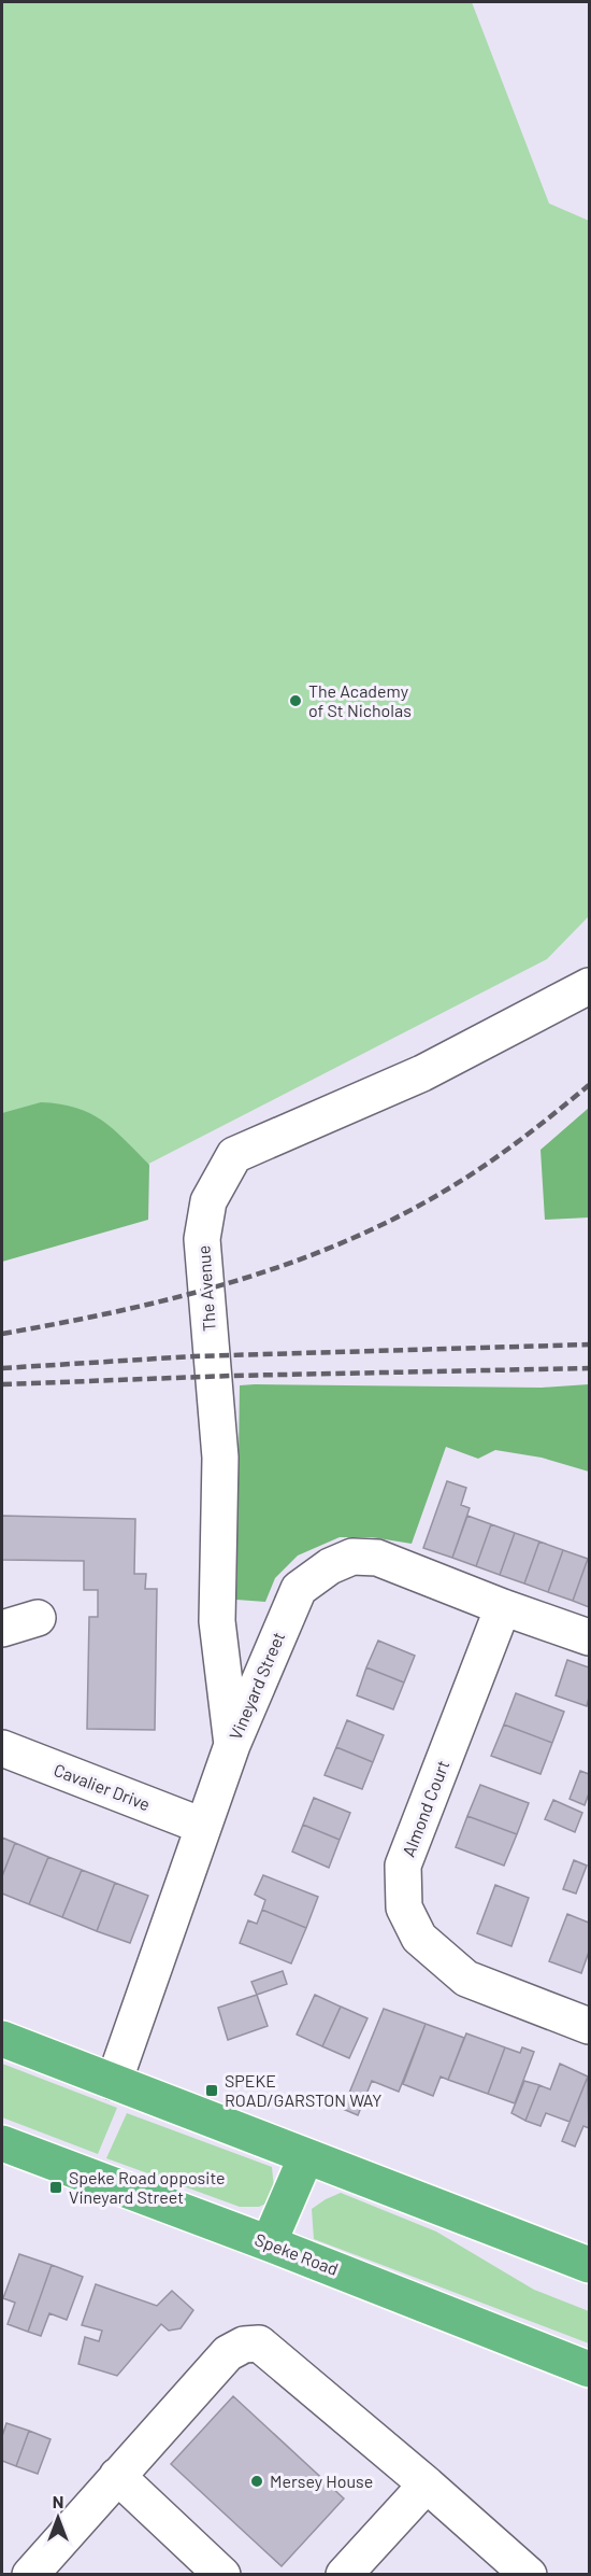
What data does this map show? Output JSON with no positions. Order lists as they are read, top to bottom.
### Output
{
  "streets": {
    "highway": ["Speke Road"],
    "street": [
      "The Avenue",
      "Vineyard Street",
      "Cavalier Drive",
      "Almond Court"
    ]
  },
  "crossings": [
    ["The Avenue", "Vineyard Street"],
    ["Vineyard Street", "Cavalier Drive"],
    ["Vineyard Street", "Almond Court"]
  ],
  "places": {
    "other": ["The Academy of St Nicholas", "Mersey House"],
    "transit": ["SPEKE ROAD/GARSTON WAY", "Speke Road opposite Vineyard Street"]
  },
  "north": "top"
}
